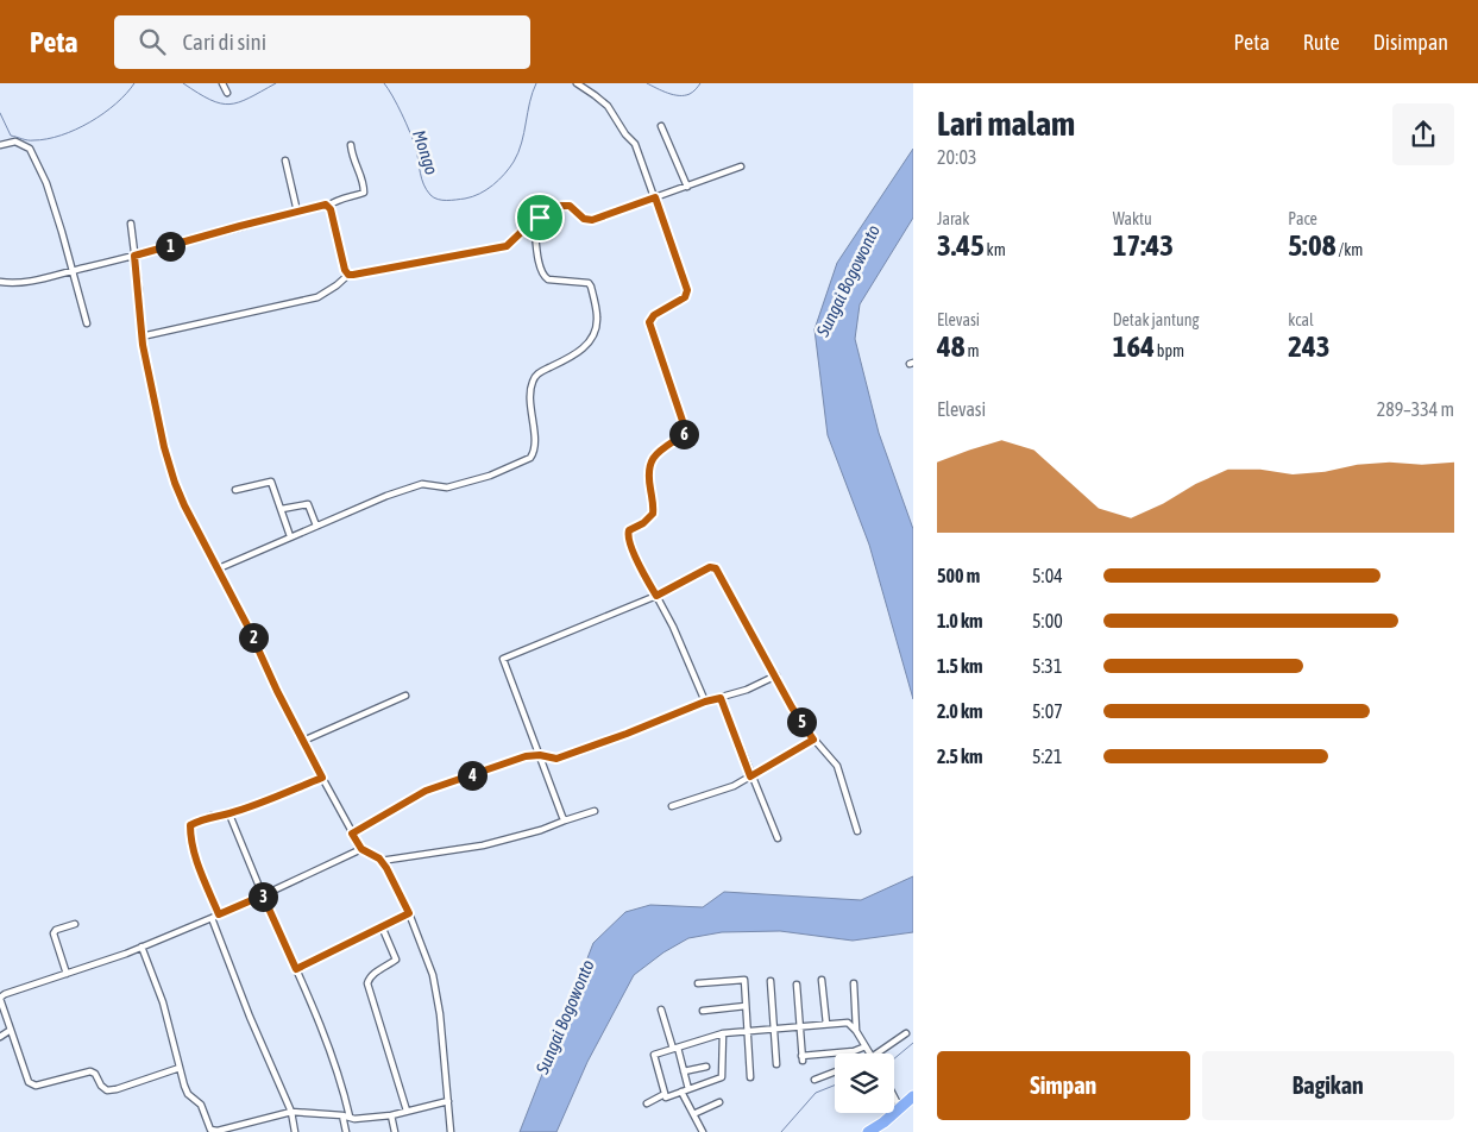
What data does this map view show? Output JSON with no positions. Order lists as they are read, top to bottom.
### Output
{
  "water": ["Mongo", "Sungai Bogowonto"],
  "page": {
    "header": "Peta",
    "search": "Cari di sini",
    "nav": ["Peta", "Rute", "Disimpan"],
    "heading": ["Lari malam", "20:03"],
    "stats": [
      ["Jarak", "3.45 km"],
      ["Waktu", "17:43"],
      ["Pace", "5:08 /km"],
      ["Elevasi", "48 m"],
      ["Detak jantung", "164 bpm"],
      ["kcal", "243"]
    ],
    "pins": [
      "1",
      "6",
      "2",
      "5",
      "4",
      "3"
    ],
    "chart": ["Elevasi", "289–334 m"],
    "list": [
      {
        "name": "500 m",
        "note": "5:04"
      },
      {
        "name": "1.0 km",
        "note": "5:00"
      },
      {
        "name": "1.5 km",
        "note": "5:31"
      },
      {
        "name": "2.0 km",
        "note": "5:07"
      },
      {
        "name": "2.5 km",
        "note": "5:21"
      }
    ],
    "buttons": ["Simpan", "Bagikan"]
  }
}
